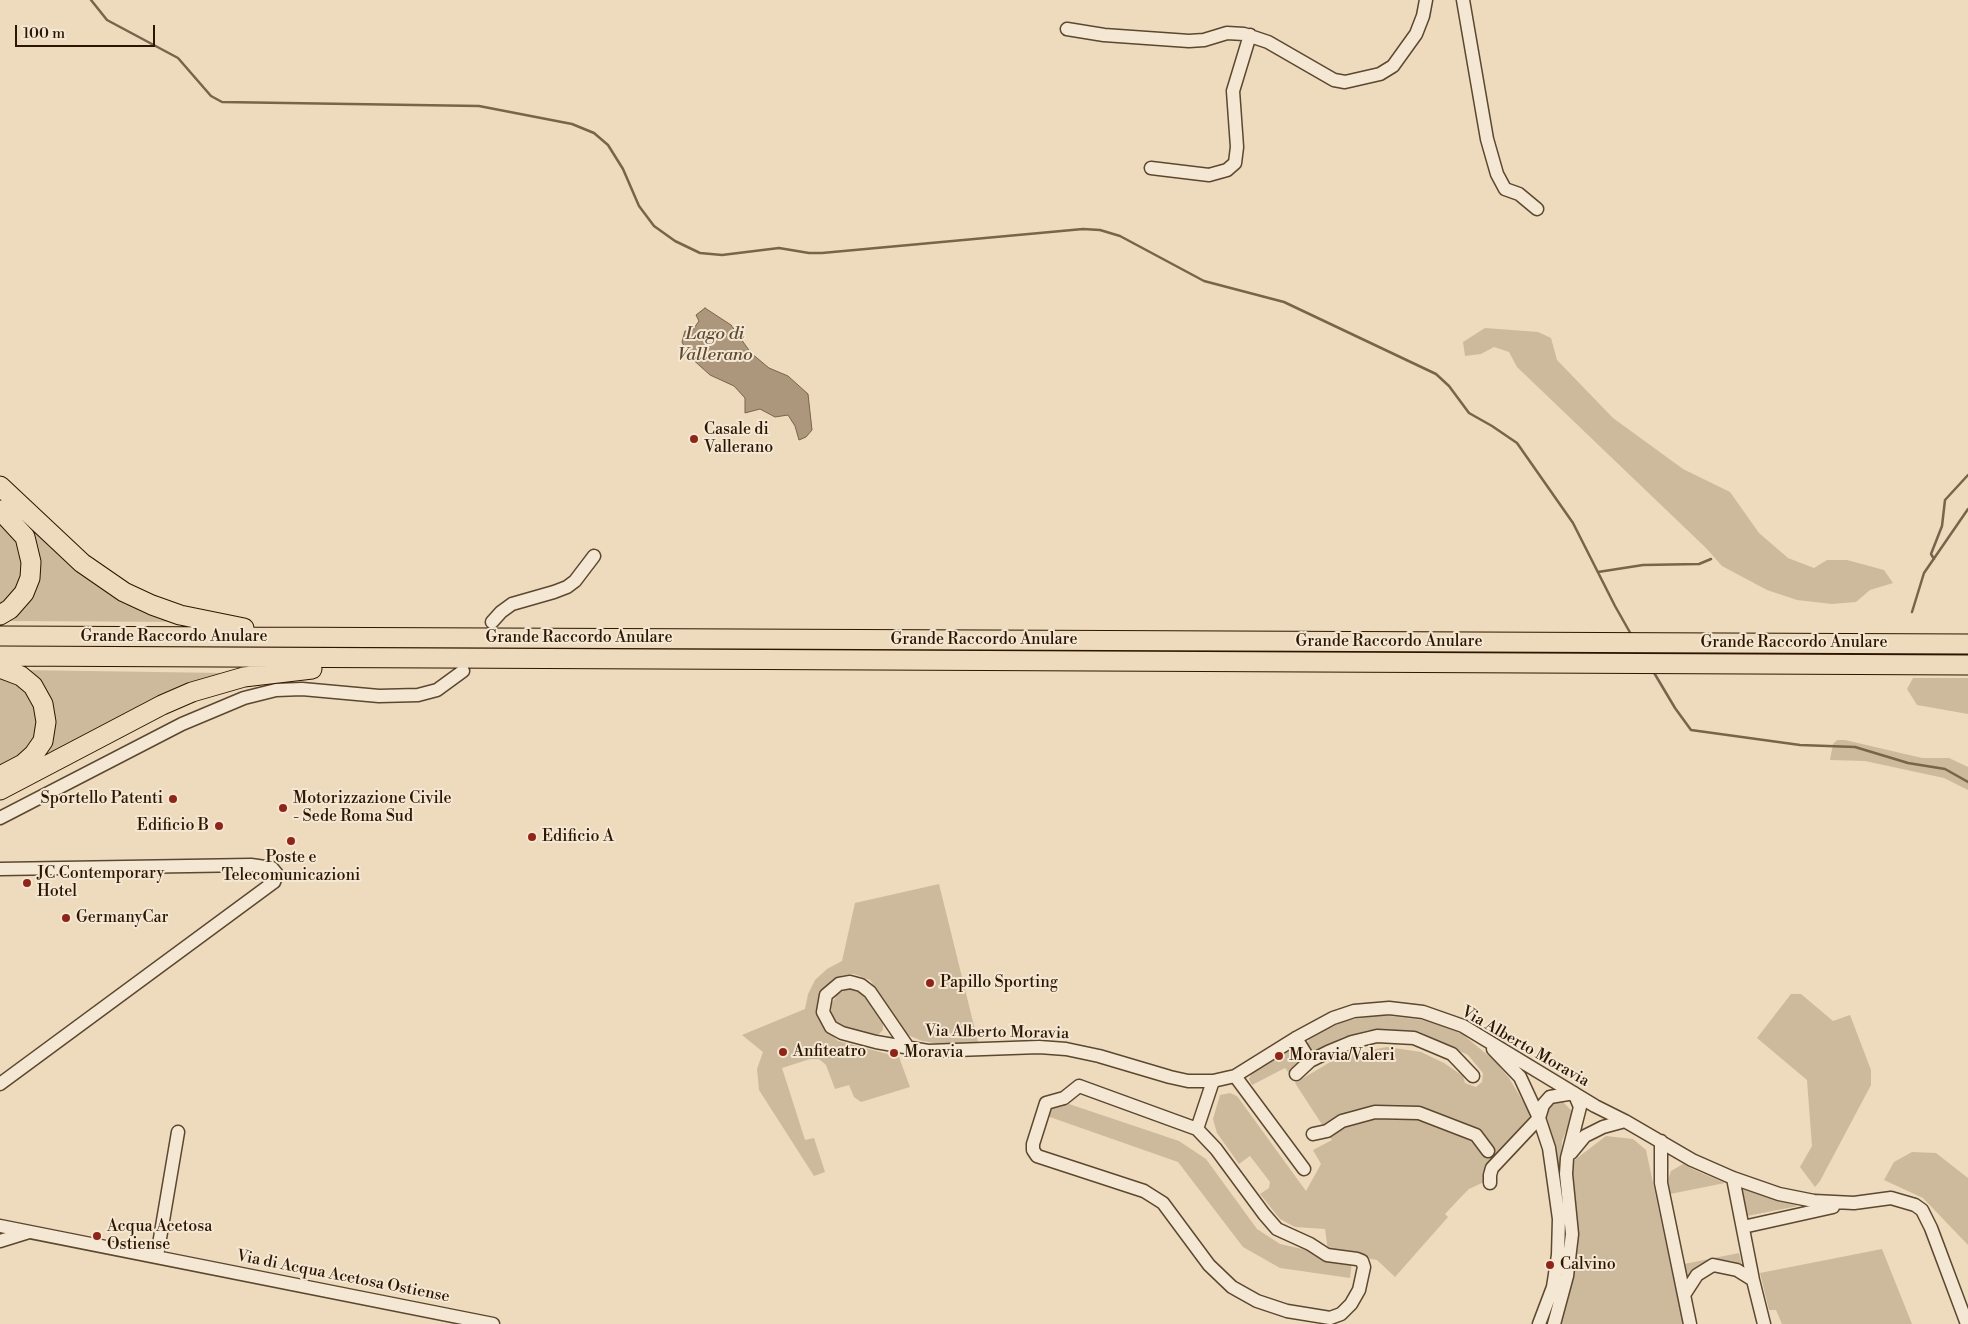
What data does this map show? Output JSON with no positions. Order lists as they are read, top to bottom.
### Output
{
  "streets": {
    "highway": ["Grande Raccordo Anulare"],
    "street": ["Via Alberto Moravia", "Via di Acqua Acetosa Ostiense"]
  },
  "water": ["Lago di Vallerano"],
  "places": [
    "Casale di Vallerano",
    "Sportello Patenti",
    "Motorizzazione Civile - Sede Roma Sud",
    "Edificio B",
    "Edificio A",
    "Poste e Telecomunicazioni",
    "JC Contemporary Hotel",
    "GermanyCar",
    "Papillo Sporting",
    "Anfiteatro",
    "Moravia",
    "Moravia/Valeri",
    "Acqua Acetosa Ostiense",
    "Calvino"
  ],
  "scale_bar": "100 m"
}
